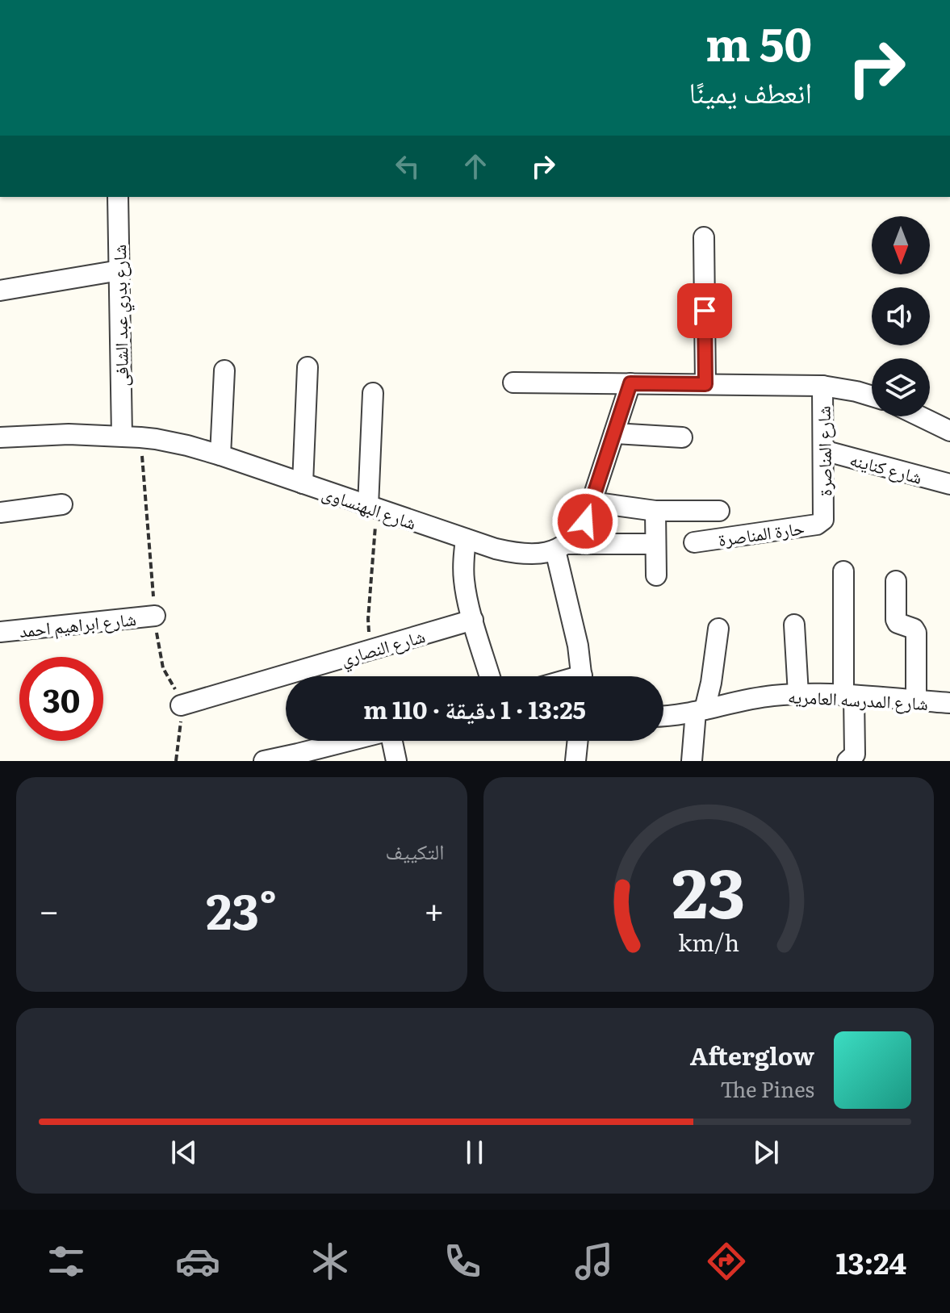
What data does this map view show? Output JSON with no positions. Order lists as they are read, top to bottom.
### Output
{
  "streets": {
    "street": [
      "شارع بدري عبد الشافى",
      "شارع المناصرة",
      "شارع كناينه",
      "شارع البهنساوى",
      "حارة المناصرة",
      "شارع ابراهيم احمد",
      "شارع النصاري",
      "شارع المدرسه العامريه"
    ]
  },
  "crossings": [
    ["شارع بدري عبد الشافى", "شارع البهنساوى"],
    ["شارع المناصرة", "شارع كناينه"],
    ["شارع المناصرة", "حارة المناصرة"]
  ],
  "north": "bottom",
  "page": {
    "turn": ["50 m", "انعطف يمينًا"],
    "limit": "30",
    "trip": "13:25 · 1 دقيقة · 110 m",
    "tile": "التكييف",
    "heat": ["−", "23°", "+"],
    "song": ["Afterglow", "The Pines"],
    "tabs": "13:24",
    "gauge": ["23", "km/h"]
  }
}
